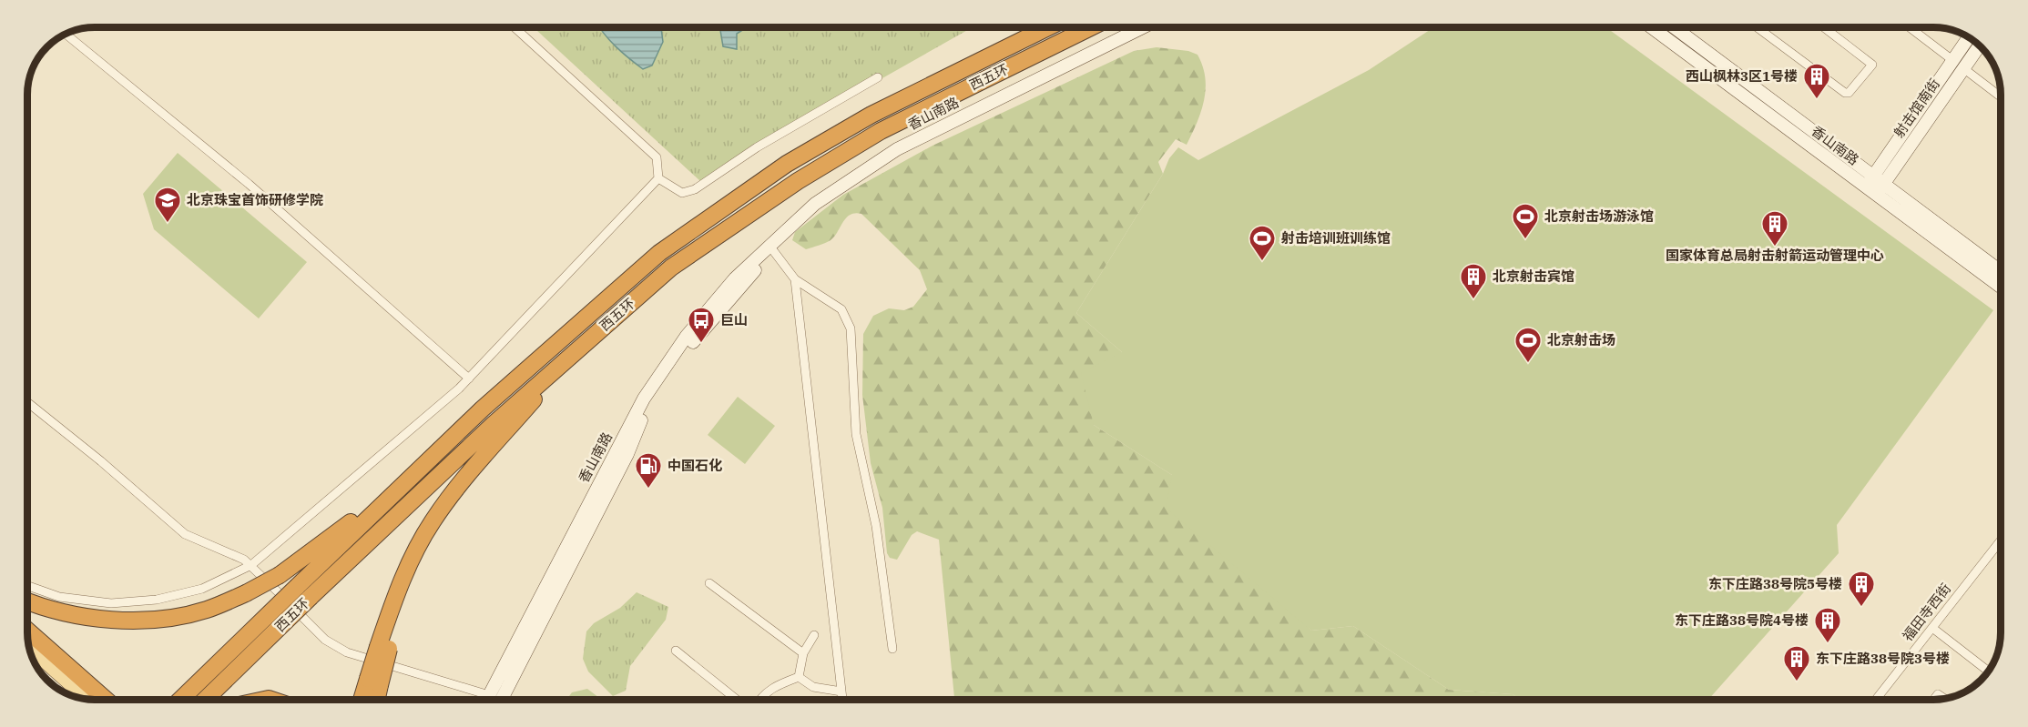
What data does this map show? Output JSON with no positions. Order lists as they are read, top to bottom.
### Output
{
  "streets": {
    "highway": ["西五环"],
    "main road": ["射击馆南街", "香山南路"],
    "street": ["福田寺西街"]
  },
  "crossings": [
    ["射击馆南街", "香山南路"]
  ],
  "places": {
    "building": [
      "西山枫林3区1号楼",
      "国家体育总局射击射箭运动管理中心",
      "北京射击宾馆",
      "东下庄路38号院5号楼",
      "东下庄路38号院4号楼",
      "东下庄路38号院3号楼"
    ],
    "school or university": ["北京珠宝首饰研修学院"],
    "sports": ["北京射击场游泳馆", "射击培训班训练馆", "北京射击场"],
    "bus stop": ["巨山"],
    "fuel station": ["中国石化"]
  }
}
